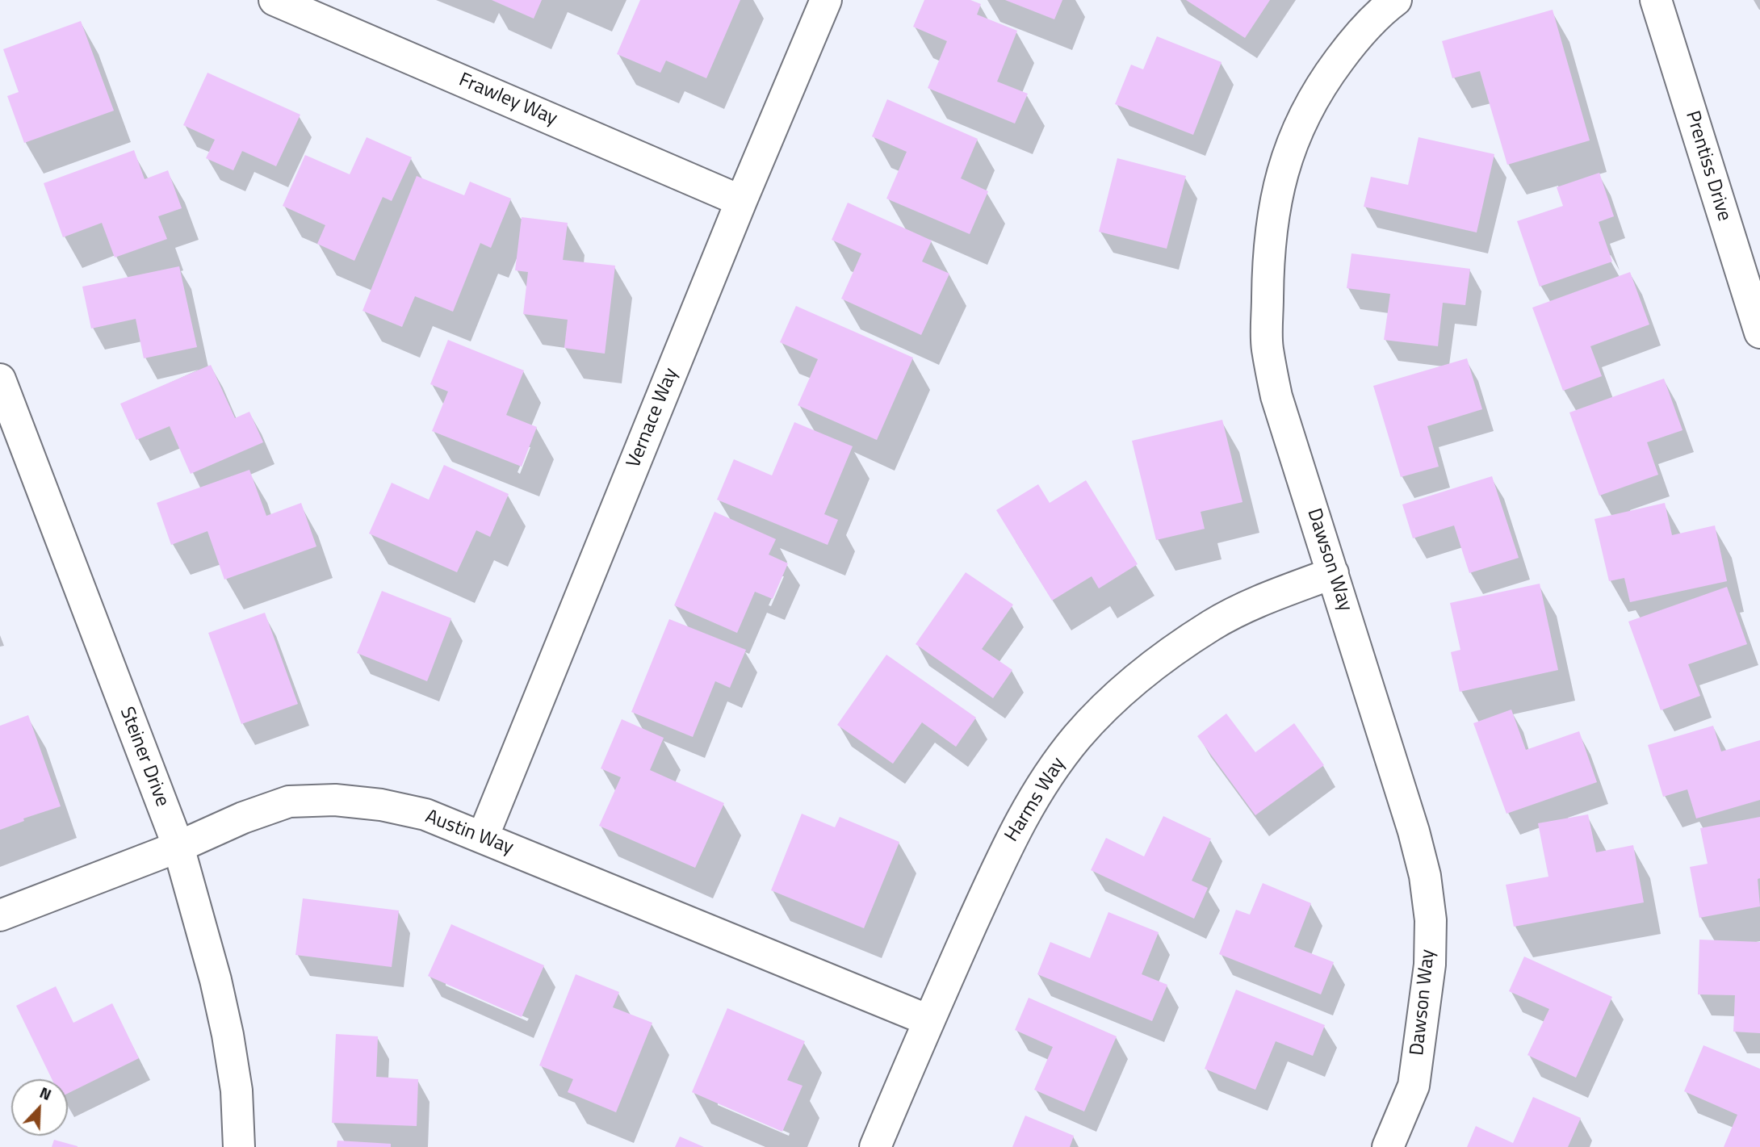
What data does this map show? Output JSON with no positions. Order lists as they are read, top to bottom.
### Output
{
  "streets": {
    "street": [
      "Frawley Way",
      "Prentiss Drive",
      "Vernace Way",
      "Dawson Way",
      "Steiner Drive",
      "Harms Way",
      "Austin Way"
    ]
  },
  "crossings": [
    ["Frawley Way", "Vernace Way"],
    ["Vernace Way", "Austin Way"],
    ["Dawson Way", "Harms Way"],
    ["Steiner Drive", "Austin Way"],
    ["Harms Way", "Austin Way"]
  ],
  "north": "top right"
}
